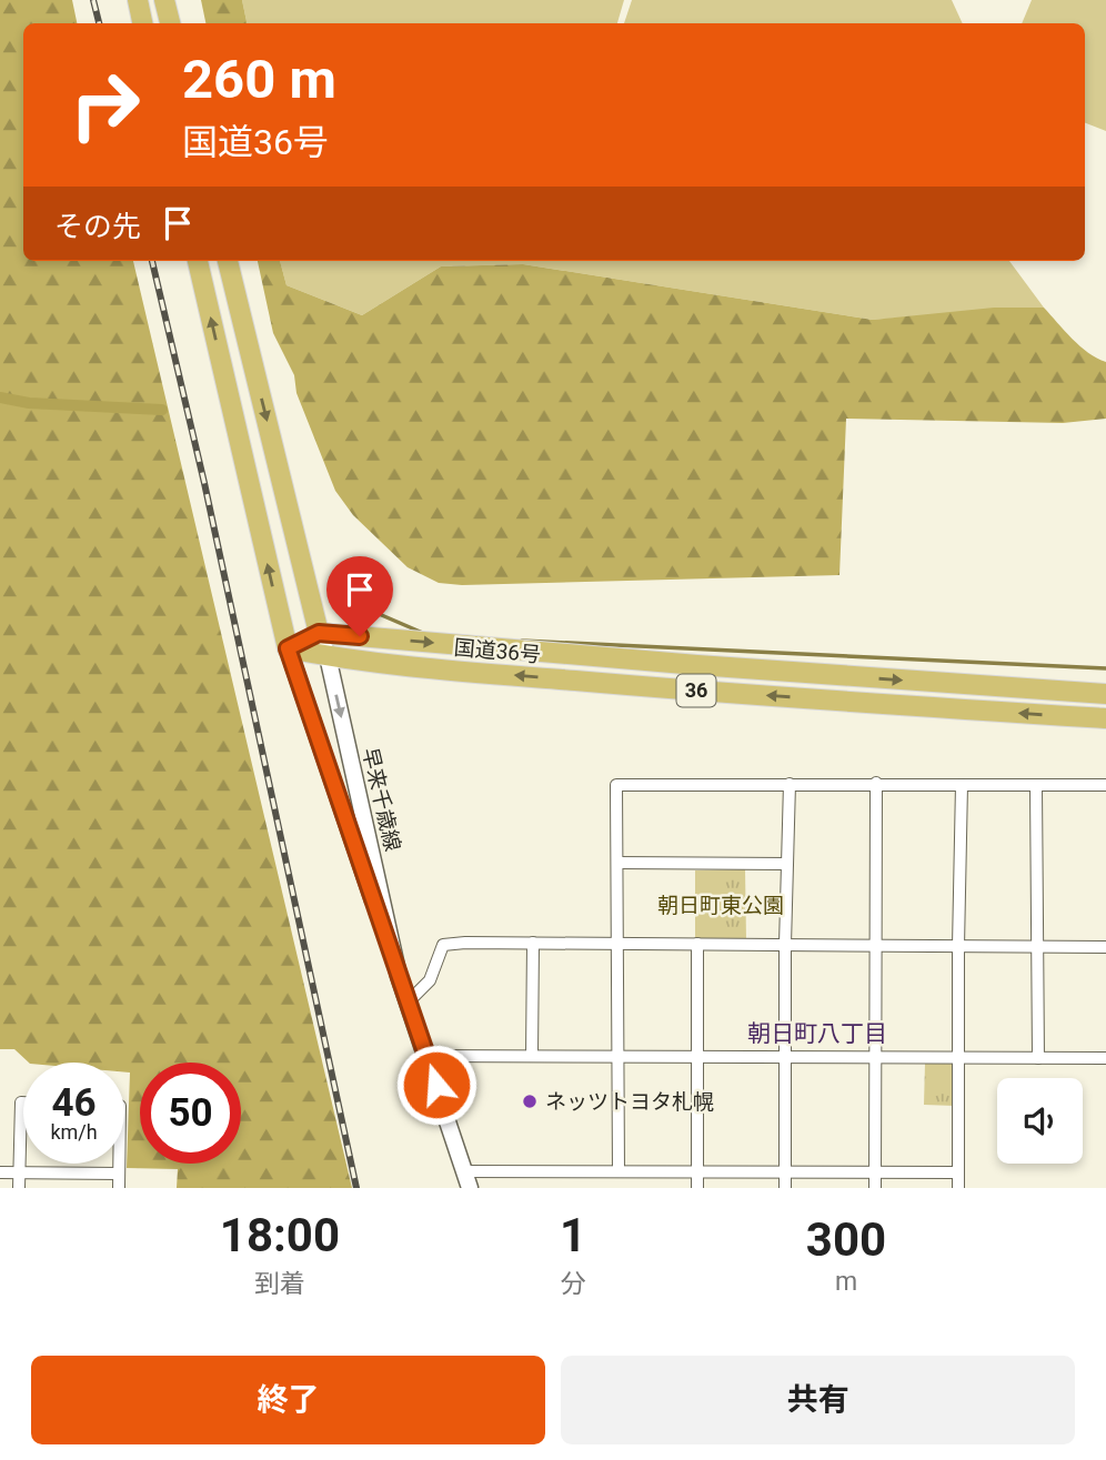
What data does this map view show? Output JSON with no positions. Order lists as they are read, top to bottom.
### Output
{
  "streets": {
    "highway": ["国道36号", "36"],
    "main road": ["早来千歳線"]
  },
  "crossings": [
    ["国道36号", "早来千歳線"]
  ],
  "districts": ["朝日町八丁目"],
  "parks": ["朝日町東公園"],
  "places": ["ネッツトヨタ札幌"],
  "page": {
    "turn": ["260 m", "国道36号"],
    "then": "その先",
    "speed": "46 km/h",
    "limit": "50",
    "eta": [
      "18:00",
      "到着",
      "1",
      "分",
      "300",
      "m"
    ],
    "buttons": ["終了", "共有"]
  }
}
